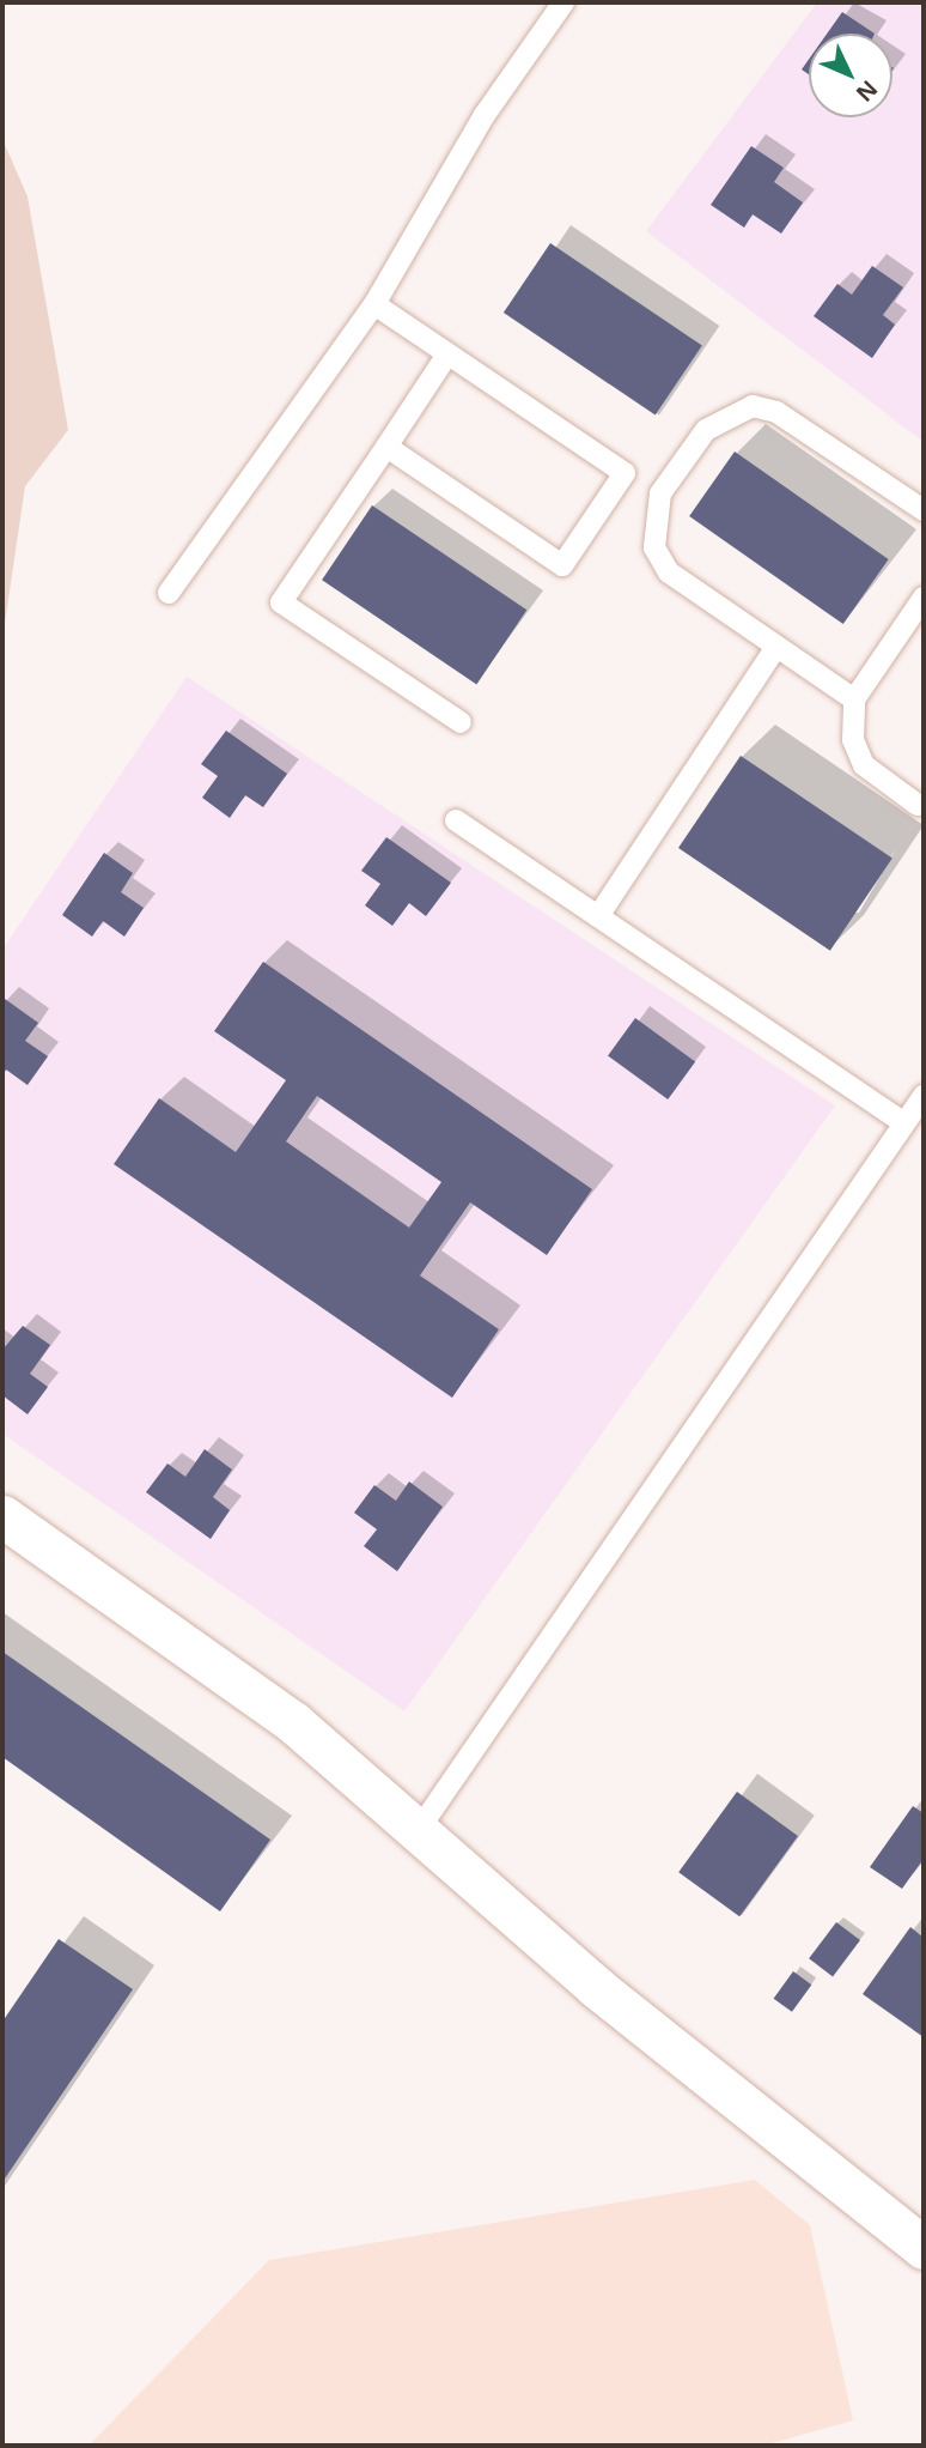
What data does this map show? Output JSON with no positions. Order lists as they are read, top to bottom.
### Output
{
  "north": "bottom right"
}
